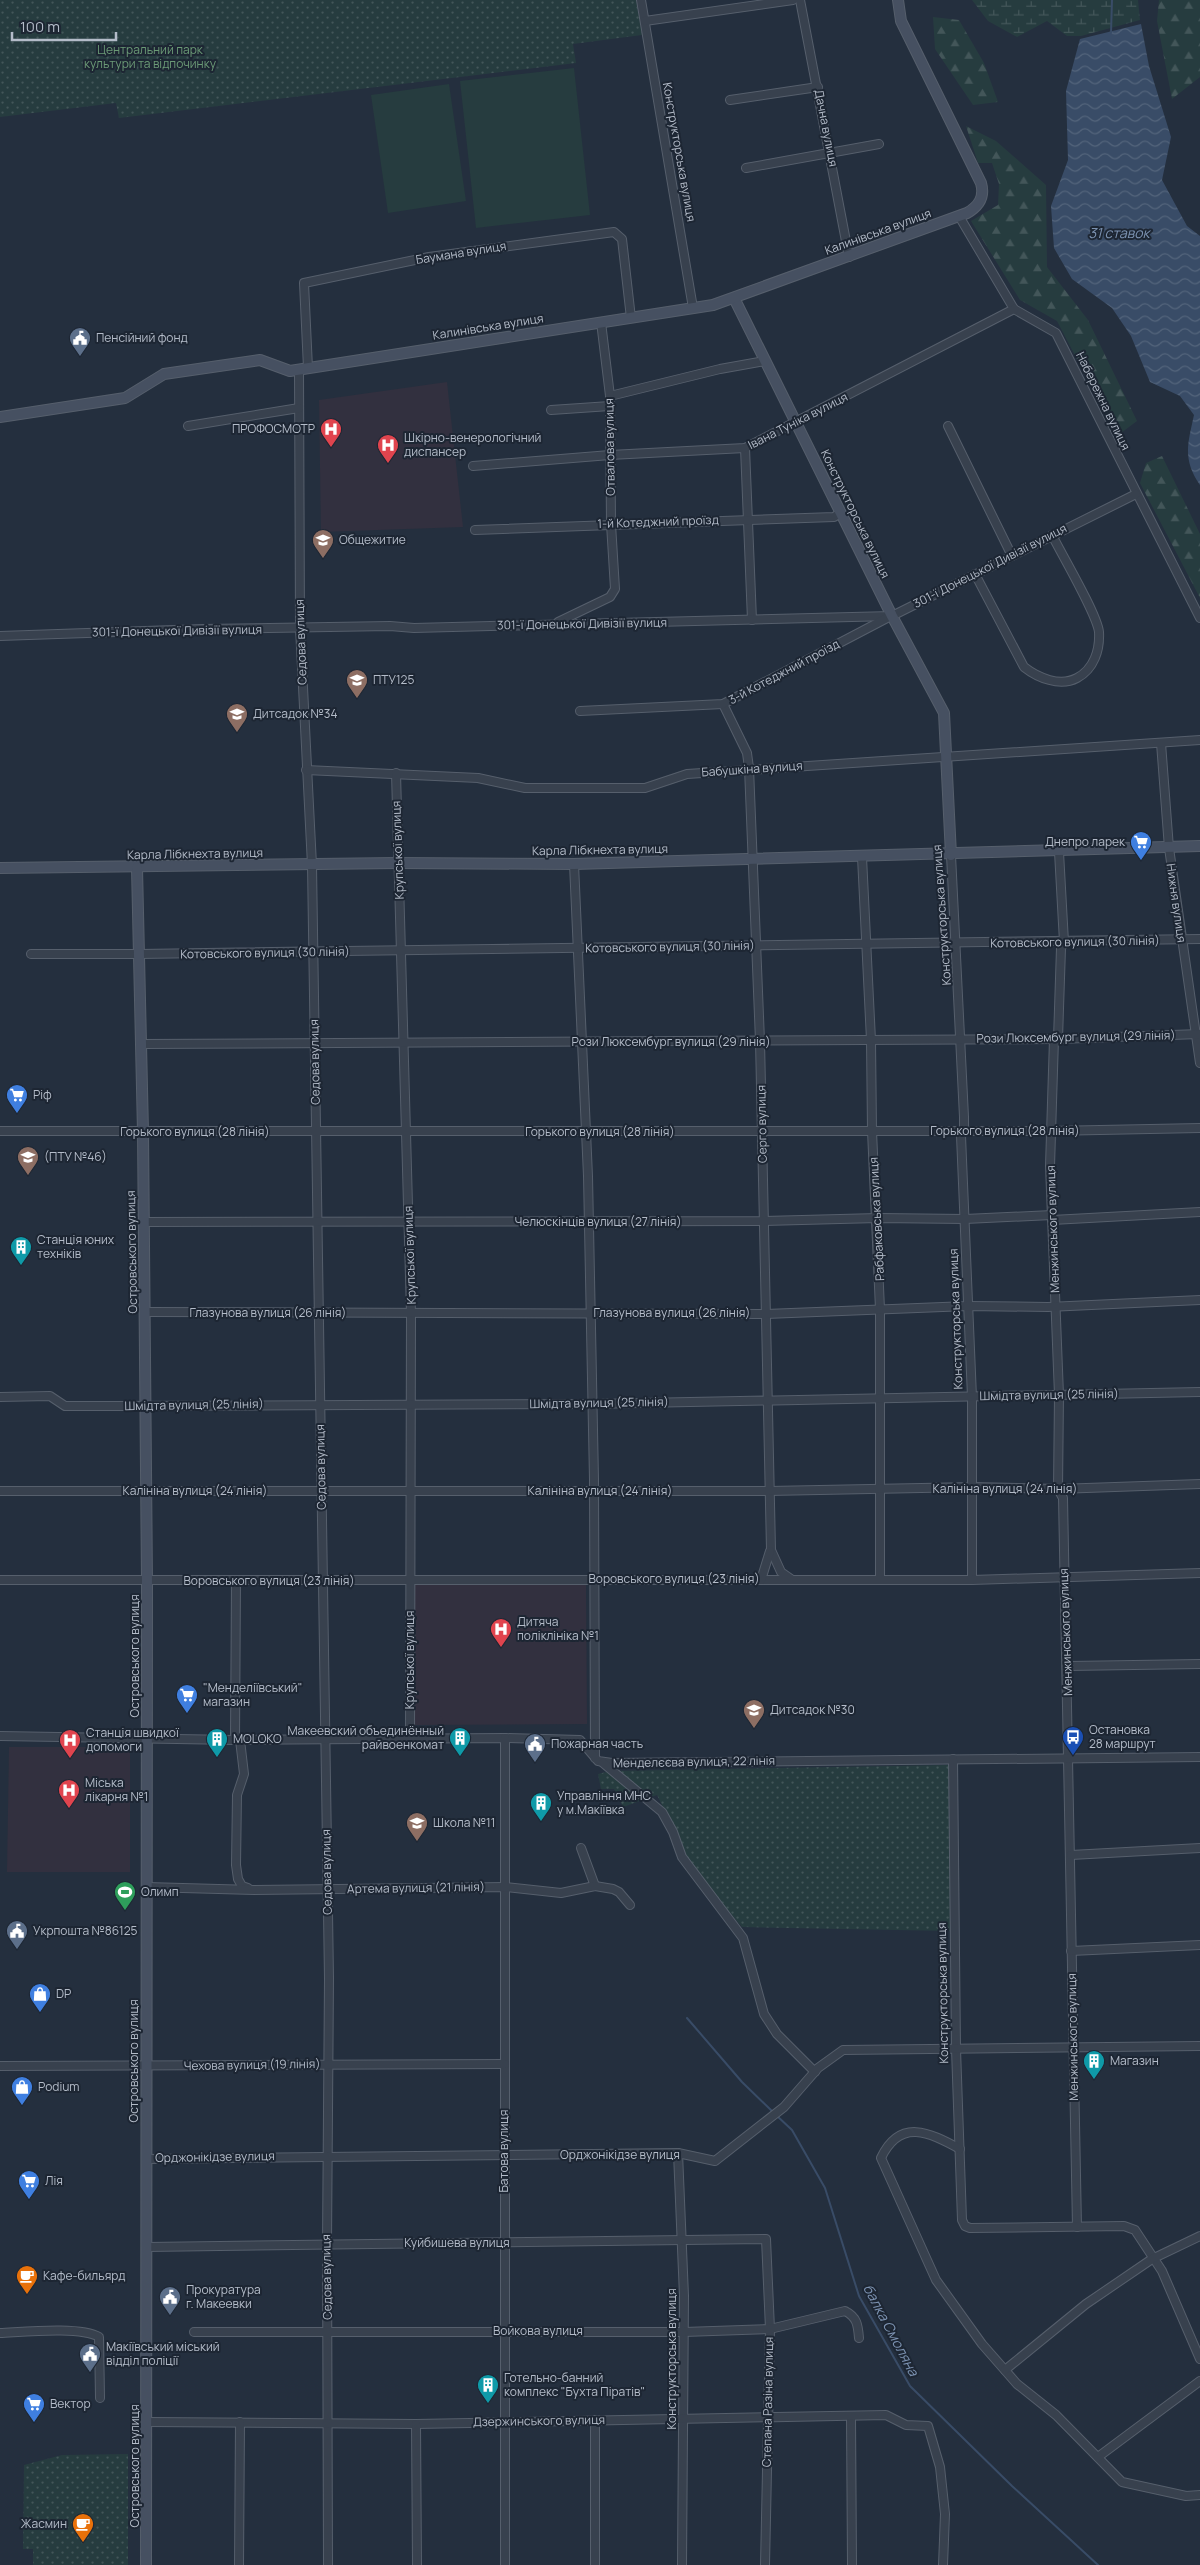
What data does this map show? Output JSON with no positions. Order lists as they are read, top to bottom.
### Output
{
  "streets": {
    "street": [
      "Дачна вулиця",
      "Конструкторська вулиця",
      "Калинівська вулиця",
      "Баумана вулиця",
      "Набережна вулиця",
      "Івана Туніка вулиця",
      "Отвалова вулиця",
      "1-й Котеджний проїзд",
      "301-ї Донецької Дивізії вулиця",
      "Седова вулиця",
      "3-й Котеджний проїзд",
      "Бабушкіна вулиця",
      "Крупської вулиця",
      "Карла Лібкнехта вулиця",
      "Нижня вулиця",
      "Котовського вулиця (30 лiнiя)",
      "Рози Люксембург вулиця (29 лiнiя)",
      "Серго вулиця",
      "Горького вулиця (28 лiнiя)",
      "Рабфаковська вулиця",
      "Челюскінців вулиця (27 лiнiя)",
      "Менжинського вулиця",
      "Островського вулиця",
      "Глазунова вулиця (26 лiнiя)",
      "Шмідта вулиця (25 лiнiя)",
      "Калініна вулиця (24 лiнiя)",
      "Воровського вулиця (23 лiнiя)",
      "Менделєєва вулиця, 22 лінія",
      "Артема вулиця (21 лiнiя)",
      "Чехова вулиця (19 лiнiя)",
      "Батова вулиця",
      "Орджонікідзе вулиця",
      "Куйбишева вулиця",
      "Войкова вулиця",
      "Степана Разіна вулиця",
      "Дзержинського вулиця"
    ]
  },
  "crossings": [
    ["Дачна вулиця", "Калинівська вулиця"],
    ["Конструкторська вулиця", "Калинівська вулиця"],
    ["Конструкторська вулиця", "Івана Туніка вулиця"],
    ["Конструкторська вулиця", "1-й Котеджний проїзд"],
    ["Конструкторська вулиця", "301-ї Донецької Дивізії вулиця"],
    ["Конструкторська вулиця", "3-й Котеджний проїзд"],
    ["Конструкторська вулиця", "Бабушкіна вулиця"],
    ["Конструкторська вулиця", "Карла Лібкнехта вулиця"],
    ["Конструкторська вулиця", "Котовського вулиця (30 лiнiя)"],
    ["Конструкторська вулиця", "Рози Люксембург вулиця (29 лiнiя)"],
    ["Конструкторська вулиця", "Горького вулиця (28 лiнiя)"],
    ["Конструкторська вулиця", "Челюскінців вулиця (27 лiнiя)"],
    ["Конструкторська вулиця", "Менжинського вулиця"],
    ["Конструкторська вулиця", "Глазунова вулиця (26 лiнiя)"],
    ["Конструкторська вулиця", "Шмідта вулиця (25 лiнiя)"],
    ["Конструкторська вулиця", "Калініна вулиця (24 лiнiя)"],
    ["Конструкторська вулиця", "Воровського вулиця (23 лiнiя)"],
    ["Конструкторська вулиця", "Менделєєва вулиця, 22 лінія"],
    ["Конструкторська вулиця", "Орджонікідзе вулиця"],
    ["Конструкторська вулиця", "Куйбишева вулиця"],
    ["Конструкторська вулиця", "Войкова вулиця"],
    ["Конструкторська вулиця", "Дзержинського вулиця"],
    ["Калинівська вулиця", "Баумана вулиця"],
    ["Калинівська вулиця", "Набережна вулиця"],
    ["Калинівська вулиця", "Отвалова вулиця"],
    ["Калинівська вулиця", "Седова вулиця"],
    ["Баумана вулиця", "Седова вулиця"],
    ["Набережна вулиця", "Івана Туніка вулиця"],
    ["Набережна вулиця", "301-ї Донецької Дивізії вулиця"],
    ["Івана Туніка вулиця", "Отвалова вулиця"],
    ["Отвалова вулиця", "1-й Котеджний проїзд"],
    ["Отвалова вулиця", "301-ї Донецької Дивізії вулиця"],
    ["301-ї Донецької Дивізії вулиця", "Седова вулиця"],
    ["301-ї Донецької Дивізії вулиця", "3-й Котеджний проїзд"],
    ["Седова вулиця", "Бабушкіна вулиця"],
    ["Седова вулиця", "Карла Лібкнехта вулиця"],
    ["Седова вулиця", "Котовського вулиця (30 лiнiя)"],
    ["Седова вулиця", "Рози Люксембург вулиця (29 лiнiя)"],
    ["Седова вулиця", "Горького вулиця (28 лiнiя)"],
    ["Седова вулиця", "Челюскінців вулиця (27 лiнiя)"],
    ["Седова вулиця", "Глазунова вулиця (26 лiнiя)"],
    ["Седова вулиця", "Шмідта вулиця (25 лiнiя)"],
    ["Седова вулиця", "Калініна вулиця (24 лiнiя)"],
    ["Седова вулиця", "Воровського вулиця (23 лiнiя)"],
    ["Седова вулиця", "Менделєєва вулиця, 22 лінія"],
    ["Седова вулиця", "Артема вулиця (21 лiнiя)"],
    ["Седова вулиця", "Чехова вулиця (19 лiнiя)"],
    ["Седова вулиця", "Орджонікідзе вулиця"],
    ["Седова вулиця", "Куйбишева вулиця"],
    ["Седова вулиця", "Войкова вулиця"],
    ["Седова вулиця", "Дзержинського вулиця"],
    ["3-й Котеджний проїзд", "Серго вулиця"],
    ["Бабушкіна вулиця", "Крупської вулиця"],
    ["Бабушкіна вулиця", "Нижня вулиця"],
    ["Бабушкіна вулиця", "Серго вулиця"],
    ["Крупської вулиця", "Карла Лібкнехта вулиця"],
    ["Крупської вулиця", "Котовського вулиця (30 лiнiя)"],
    ["Крупської вулиця", "Рози Люксембург вулиця (29 лiнiя)"],
    ["Крупської вулиця", "Горького вулиця (28 лiнiя)"],
    ["Крупської вулиця", "Челюскінців вулиця (27 лiнiя)"],
    ["Крупської вулиця", "Глазунова вулиця (26 лiнiя)"],
    ["Крупської вулиця", "Шмідта вулиця (25 лiнiя)"],
    ["Крупської вулиця", "Калініна вулиця (24 лiнiя)"],
    ["Крупської вулиця", "Воровського вулиця (23 лiнiя)"],
    ["Крупської вулиця", "Менделєєва вулиця, 22 лінія"],
    ["Карла Лібкнехта вулиця", "Нижня вулиця"],
    ["Карла Лібкнехта вулиця", "Серго вулиця"],
    ["Карла Лібкнехта вулиця", "Рабфаковська вулиця"],
    ["Карла Лібкнехта вулиця", "Менжинського вулиця"],
    ["Карла Лібкнехта вулиця", "Островського вулиця"],
    ["Нижня вулиця", "Котовського вулиця (30 лiнiя)"],
    ["Нижня вулиця", "Рози Люксембург вулиця (29 лiнiя)"],
    ["Котовського вулиця (30 лiнiя)", "Серго вулиця"],
    ["Котовського вулиця (30 лiнiя)", "Рабфаковська вулиця"],
    ["Котовського вулиця (30 лiнiя)", "Менжинського вулиця"],
    ["Котовського вулиця (30 лiнiя)", "Островського вулиця"],
    ["Рози Люксембург вулиця (29 лiнiя)", "Серго вулиця"],
    ["Рози Люксембург вулиця (29 лiнiя)", "Рабфаковська вулиця"],
    ["Рози Люксембург вулиця (29 лiнiя)", "Менжинського вулиця"],
    ["Рози Люксембург вулиця (29 лiнiя)", "Островського вулиця"],
    ["Серго вулиця", "Горького вулиця (28 лiнiя)"],
    ["Серго вулиця", "Челюскінців вулиця (27 лiнiя)"],
    ["Серго вулиця", "Глазунова вулиця (26 лiнiя)"],
    ["Серго вулиця", "Шмідта вулиця (25 лiнiя)"],
    ["Серго вулиця", "Калініна вулиця (24 лiнiя)"],
    ["Серго вулиця", "Воровського вулиця (23 лiнiя)"],
    ["Горького вулиця (28 лiнiя)", "Рабфаковська вулиця"],
    ["Горького вулиця (28 лiнiя)", "Менжинського вулиця"],
    ["Горького вулиця (28 лiнiя)", "Островського вулиця"],
    ["Рабфаковська вулиця", "Челюскінців вулиця (27 лiнiя)"],
    ["Рабфаковська вулиця", "Глазунова вулиця (26 лiнiя)"],
    ["Рабфаковська вулиця", "Шмідта вулиця (25 лiнiя)"],
    ["Рабфаковська вулиця", "Калініна вулиця (24 лiнiя)"],
    ["Рабфаковська вулиця", "Воровського вулиця (23 лiнiя)"],
    ["Челюскінців вулиця (27 лiнiя)", "Менжинського вулиця"],
    ["Челюскінців вулиця (27 лiнiя)", "Островського вулиця"],
    ["Менжинського вулиця", "Глазунова вулиця (26 лiнiя)"],
    ["Менжинського вулиця", "Шмідта вулиця (25 лiнiя)"],
    ["Менжинського вулиця", "Калініна вулиця (24 лiнiя)"],
    ["Менжинського вулиця", "Воровського вулиця (23 лiнiя)"],
    ["Менжинського вулиця", "Менделєєва вулиця, 22 лінія"],
    ["Менжинського вулиця", "Орджонікідзе вулиця"],
    ["Островського вулиця", "Глазунова вулиця (26 лiнiя)"],
    ["Островського вулиця", "Шмідта вулиця (25 лiнiя)"],
    ["Островського вулиця", "Калініна вулиця (24 лiнiя)"],
    ["Островського вулиця", "Воровського вулиця (23 лiнiя)"],
    ["Островського вулиця", "Менделєєва вулиця, 22 лінія"],
    ["Островського вулиця", "Артема вулиця (21 лiнiя)"],
    ["Островського вулиця", "Чехова вулиця (19 лiнiя)"],
    ["Островського вулиця", "Орджонікідзе вулиця"],
    ["Островського вулиця", "Куйбишева вулиця"],
    ["Островського вулиця", "Дзержинського вулиця"],
    ["Менделєєва вулиця, 22 лінія", "Батова вулиця"],
    ["Артема вулиця (21 лiнiя)", "Батова вулиця"],
    ["Чехова вулиця (19 лiнiя)", "Батова вулиця"],
    ["Батова вулиця", "Орджонікідзе вулиця"],
    ["Батова вулиця", "Куйбишева вулиця"],
    ["Батова вулиця", "Войкова вулиця"],
    ["Батова вулиця", "Дзержинського вулиця"],
    ["Куйбишева вулиця", "Степана Разіна вулиця"],
    ["Войкова вулиця", "Степана Разіна вулиця"],
    ["Степана Разіна вулиця", "Дзержинського вулиця"]
  ],
  "water": ["31 ставок", "балка Смоляна"],
  "parks": ["Центральний парк культури та відпочинку"],
  "places": {
    "public building": [
      "Пенсійний фонд",
      "Пожарная часть",
      "Укрпошта №86125",
      "Прокуратура г. Макеевки",
      "Макіївський міський відділ поліції"
    ],
    "hospital": [
      "ПРОФОСМОТР",
      "Шкірно-венерологічний диспансер",
      "Дитяча поліклініка №1",
      "Станція швидкої допомоги",
      "Міська лікарня №1"
    ],
    "school or university": [
      "Общежитие",
      "ПТУ125",
      "Дитсадок №34",
      "(ПТУ №46)",
      "Дитсадок №30",
      "Школа №11"
    ],
    "supermarket": [
      "Днепро ларек",
      "Ріф",
      "\"Менделіївський\" магазин",
      "Лія",
      "Вектор"
    ],
    "building": [
      "Станція юних техніків",
      "Макеевский объединённый райвоенкомат",
      "MOLOKO",
      "Управління МНС у м.Макіївка",
      "Магазин",
      "Готельно-банний комплекс \"Бухта Піратів\""
    ],
    "bus stop": ["Остановка 28 маршрут"],
    "sports": ["Олимп"],
    "shop": ["DP", "Podium"],
    "cafe": ["Кафе-бильярд", "Жасмин"]
  },
  "scale_bar": "100 m"
}
